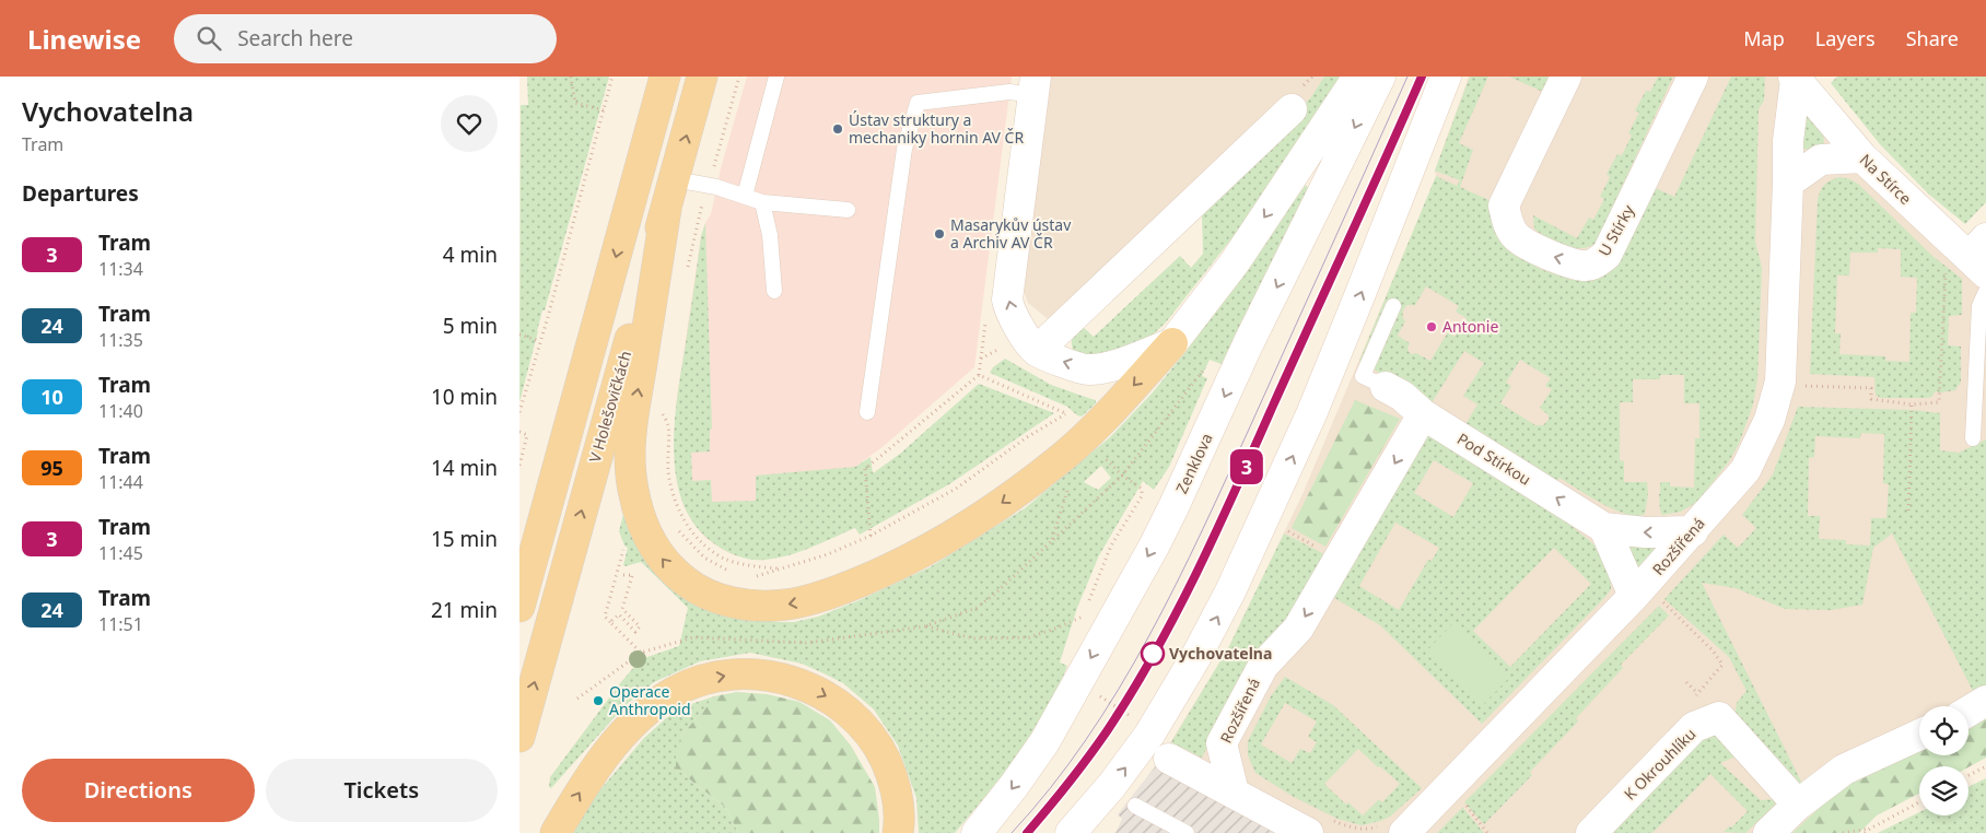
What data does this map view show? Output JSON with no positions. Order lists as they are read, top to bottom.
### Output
{
  "streets": {
    "main road": ["V Holešovičkách"],
    "street": [
      "Na Stírce",
      "U Stírky",
      "Pod Stírkou",
      "Zenklova",
      "Rozšířená",
      "K Okrouhlíku"
    ]
  },
  "crossings": [
    ["Na Stírce", "Rozšířená"],
    ["Pod Stírkou", "Rozšířená"]
  ],
  "one_way": ["Pod Stírkou"],
  "places": [
    "Ústav struktury a mechaniky hornin AV ČR",
    "Masarykův ústav a Archiv AV ČR",
    "Antonie",
    "Vychovatelna",
    "Operace Anthropoid"
  ],
  "lines": ["tram line 3"],
  "page": {
    "header": "Linewise",
    "search": "Search here",
    "nav": ["Map", "Layers", "Share"],
    "heading": [
      ["Vychovatelna", "Tram"],
      "Departures"
    ],
    "on_map": "3",
    "list": [
      {
        "mark": "3",
        "name": "Tram",
        "note": "11:34",
        "value": "4 min"
      },
      {
        "mark": "24",
        "name": "Tram",
        "note": "11:35",
        "value": "5 min"
      },
      {
        "mark": "10",
        "name": "Tram",
        "note": "11:40",
        "value": "10 min"
      },
      {
        "mark": "95",
        "name": "Tram",
        "note": "11:44",
        "value": "14 min"
      },
      {
        "mark": "3",
        "name": "Tram",
        "note": "11:45",
        "value": "15 min"
      },
      {
        "mark": "24",
        "name": "Tram",
        "note": "11:51",
        "value": "21 min"
      }
    ],
    "buttons": ["Directions", "Tickets"]
  }
}
